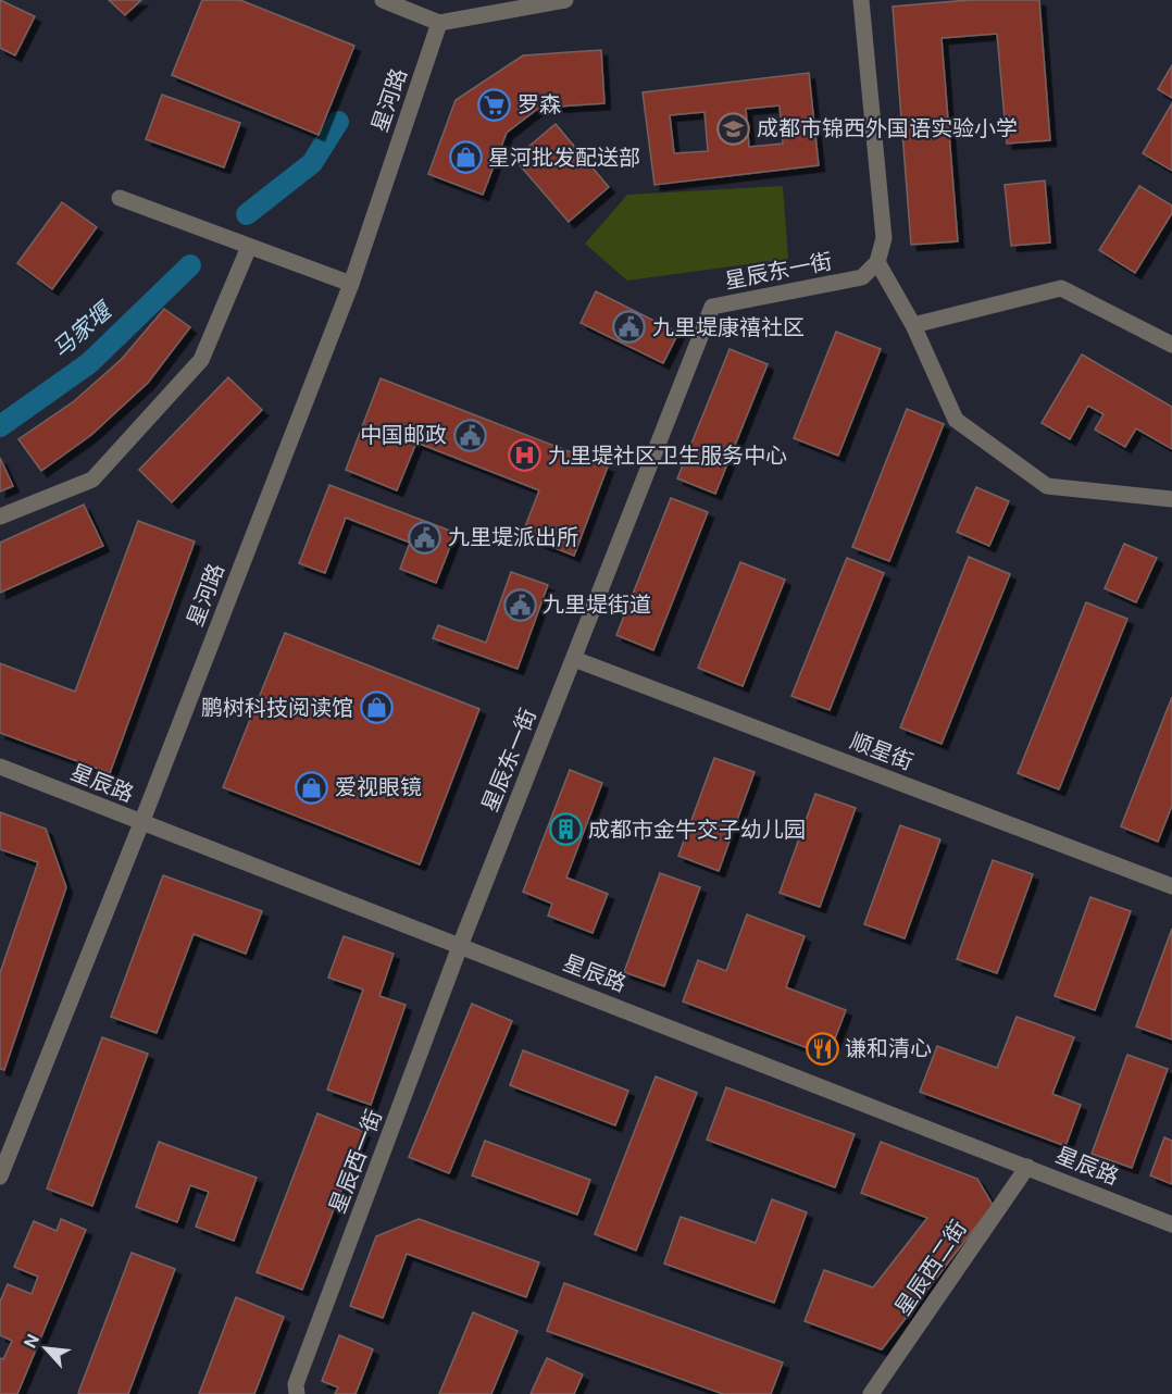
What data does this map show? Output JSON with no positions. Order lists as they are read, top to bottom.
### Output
{
  "streets": {
    "street": [
      "星河路",
      "星辰东一街",
      "顺星街",
      "星辰路",
      "星辰西一街",
      "星辰西二街"
    ]
  },
  "crossings": [
    ["星河路", "星辰路"],
    ["星辰东一街", "顺星街"],
    ["星辰东一街", "星辰路"],
    ["星辰东一街", "星辰西一街"],
    ["星辰路", "星辰西一街"],
    ["星辰路", "星辰西二街"]
  ],
  "water": ["马家堰"],
  "places": {
    "supermarket": ["罗森"],
    "school or university": ["成都市锦西外国语实验小学"],
    "shop": ["星河批发配送部", "鹏树科技阅读馆", "爱视眼镜"],
    "public building": [
      "九里堤康禧社区",
      "中国邮政",
      "九里堤派出所",
      "九里堤街道"
    ],
    "hospital": ["九里堤社区卫生服务中心"],
    "building": ["成都市金牛交子幼儿园"],
    "restaurant": ["谦和清心"]
  },
  "north": "top left"
}
